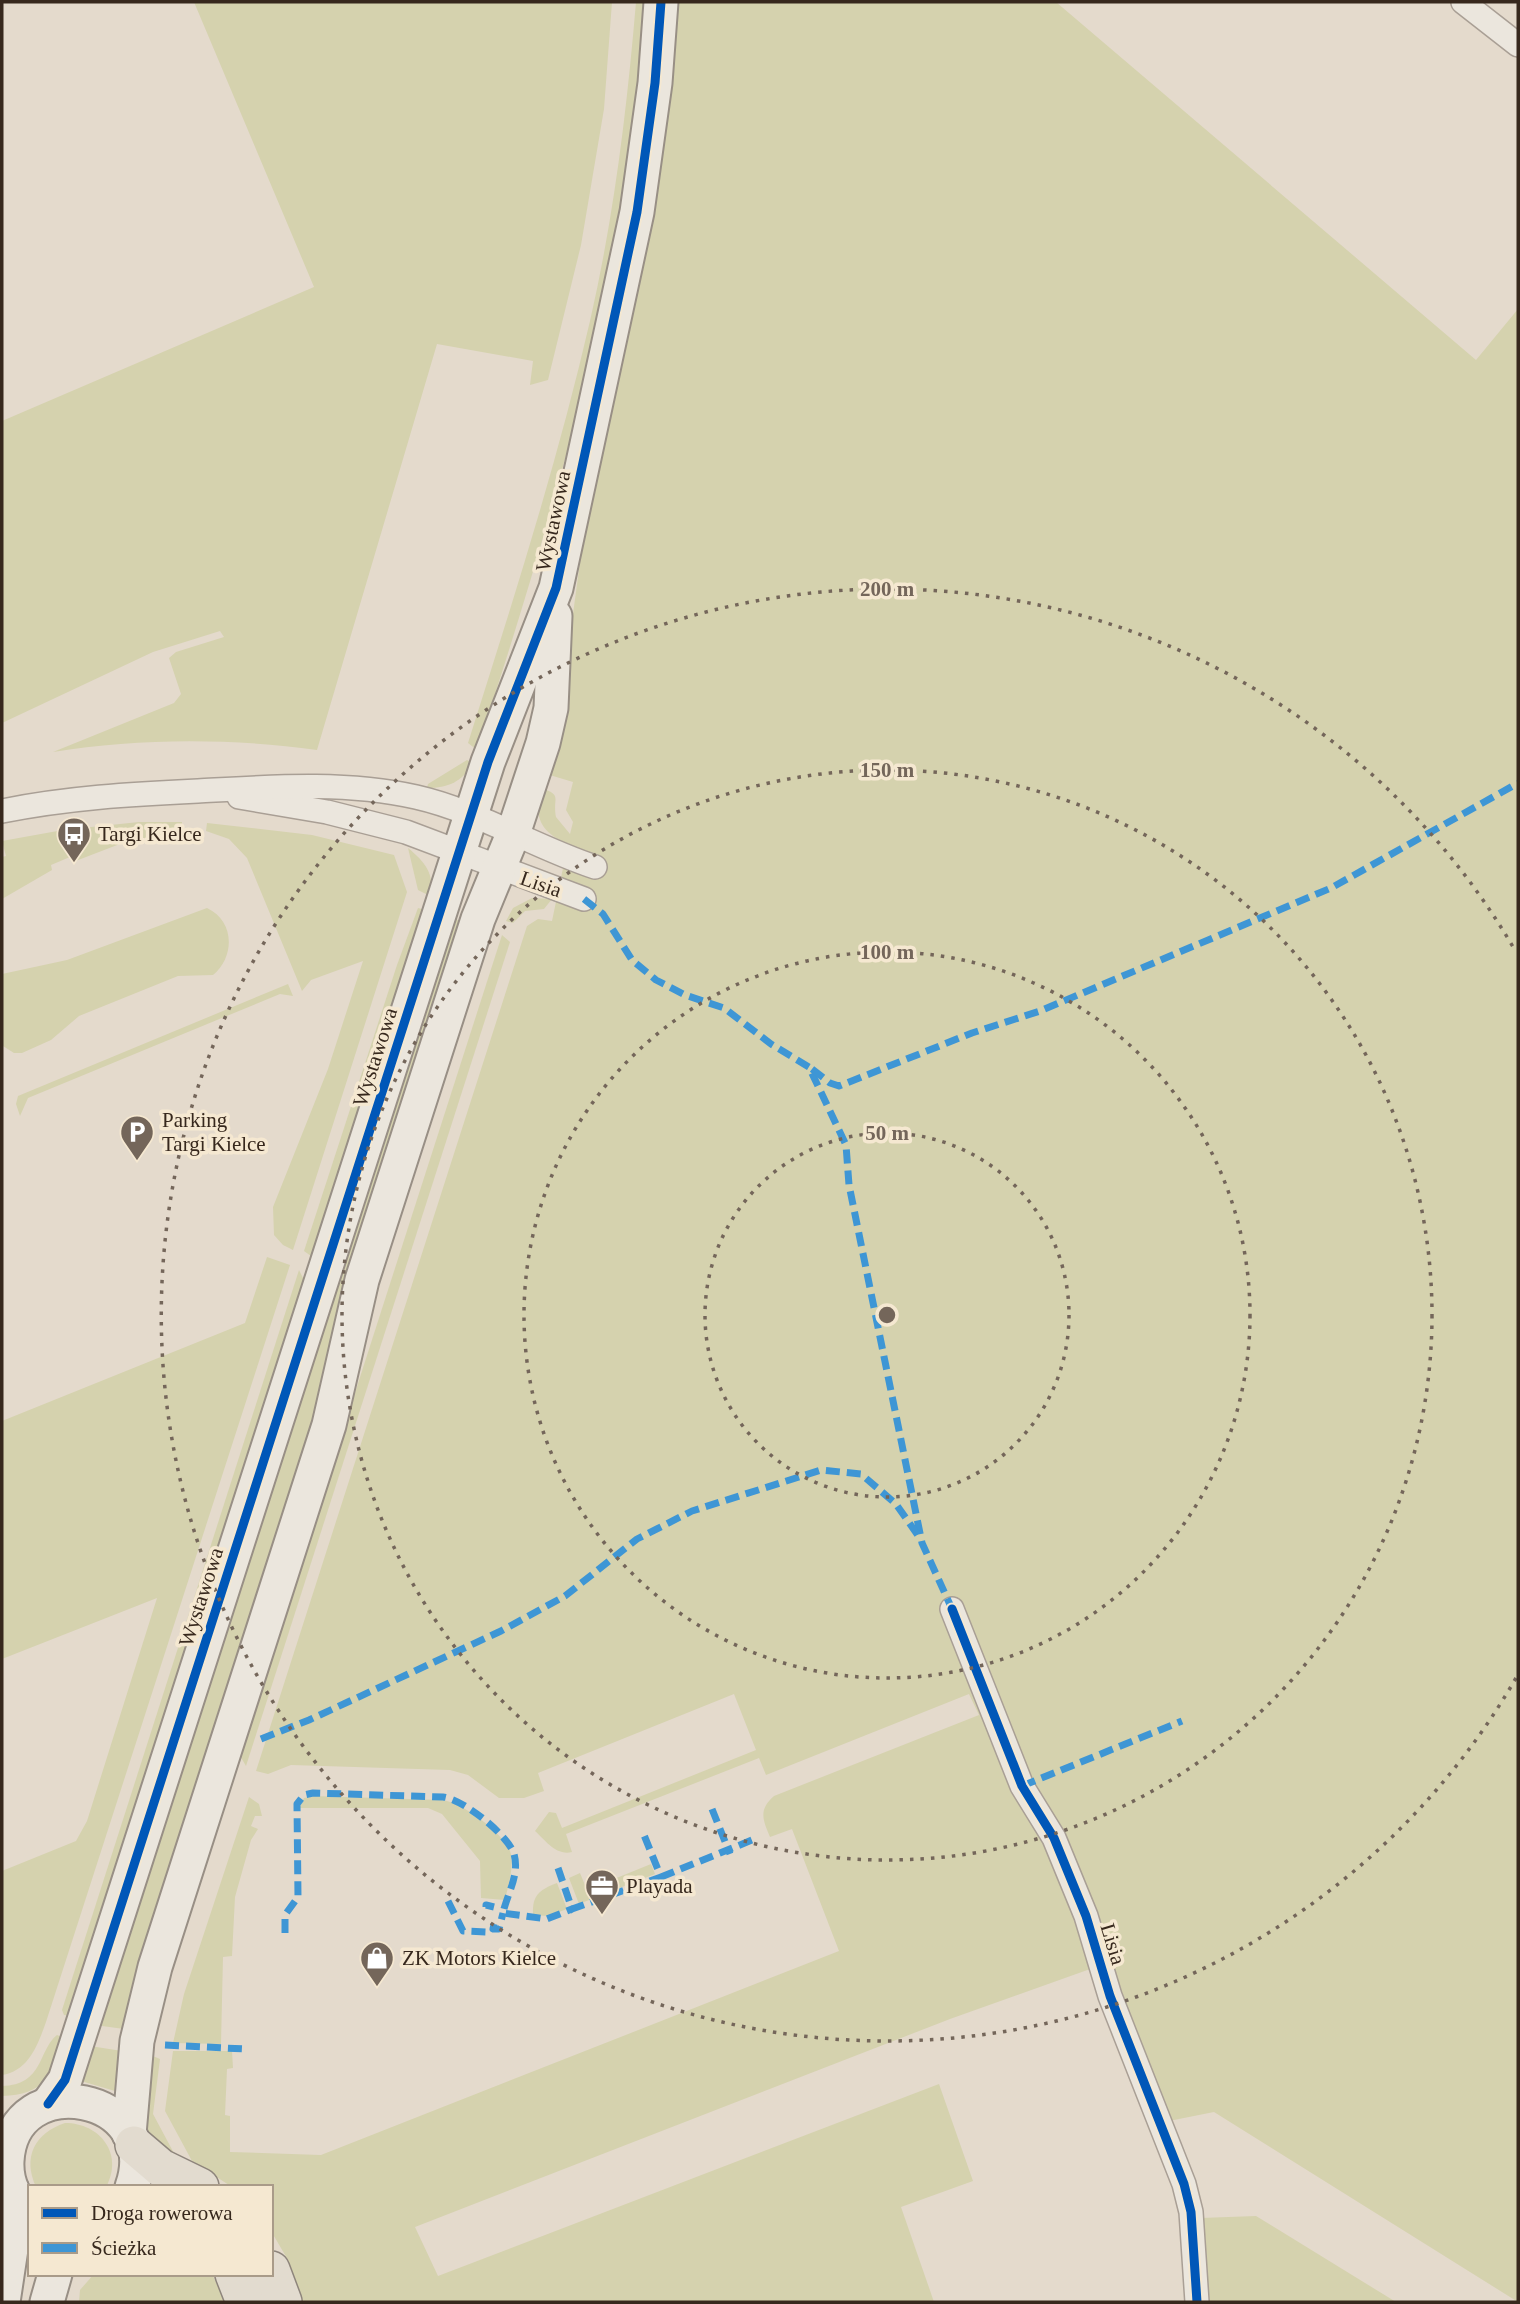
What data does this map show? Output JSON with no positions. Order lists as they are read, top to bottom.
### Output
{
  "streets": {
    "street": ["Wystawowa", "Lisia"]
  },
  "crossings": [
    ["Wystawowa", "Lisia"]
  ],
  "places": {
    "bus stop": ["Targi Kielce"],
    "parking": ["Parking Targi Kielce"],
    "office": ["Playada"],
    "shop": ["ZK Motors Kielce"]
  },
  "legend": ["Droga rowerowa", "Ścieżka"],
  "rings": [
    "200 m",
    "150 m",
    "100 m",
    "50 m"
  ]
}
